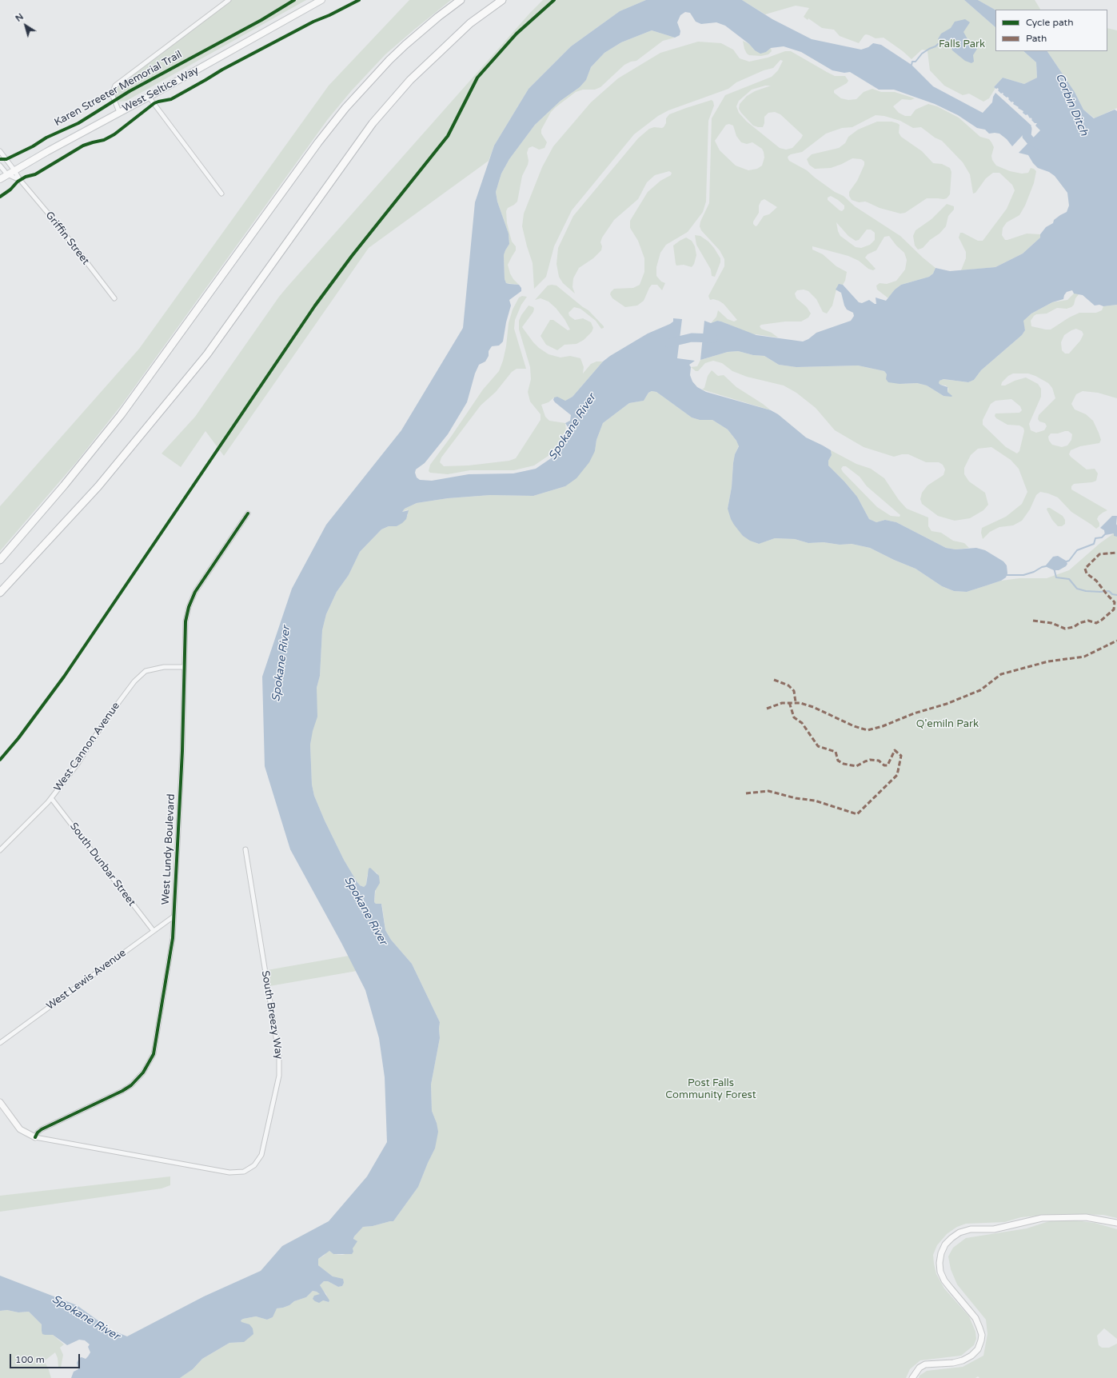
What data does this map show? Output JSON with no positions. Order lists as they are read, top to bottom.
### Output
{
  "streets": {
    "main road": ["West Seltice Way"],
    "street": [
      "Griffin Street",
      "West Cannon Avenue",
      "West Lundy Boulevard",
      "South Dunbar Street",
      "West Lewis Avenue",
      "South Breezy Way"
    ],
    "cycle path": ["Karen Streeter Memorial Trail"]
  },
  "crossings": [
    ["West Seltice Way", "Griffin Street"],
    ["West Cannon Avenue", "West Lundy Boulevard"],
    ["West Cannon Avenue", "South Dunbar Street"],
    ["West Lundy Boulevard", "West Lewis Avenue"],
    ["West Lundy Boulevard", "South Breezy Way"],
    ["South Dunbar Street", "West Lewis Avenue"]
  ],
  "water": ["Corbin Ditch", "Spokane River"],
  "parks": ["Falls Park", "Q'emiln Park", "Post Falls Community Forest"],
  "legend": ["Cycle path", "Path"],
  "scale_bar": "100 m",
  "north": "top left"
}
